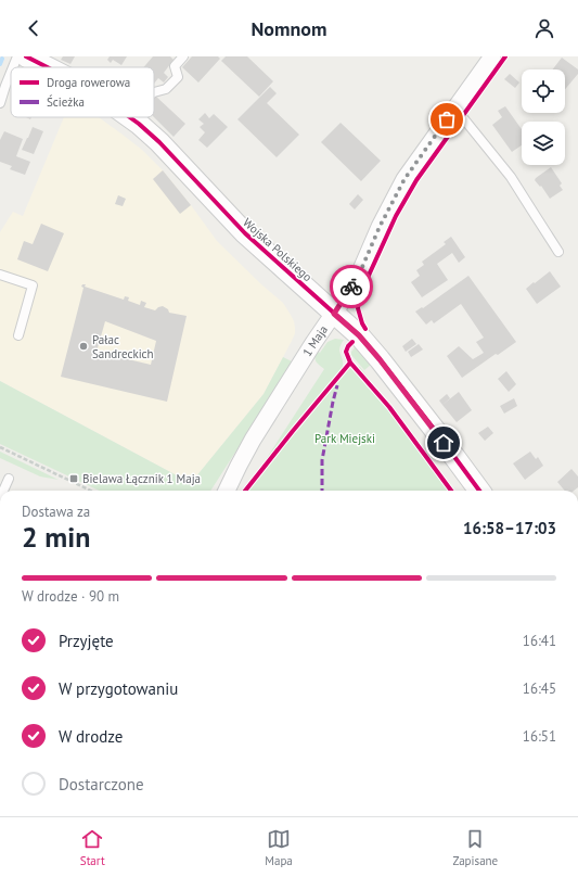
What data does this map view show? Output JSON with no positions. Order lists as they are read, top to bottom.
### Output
{
  "streets": {
    "street": ["Wojska Polskiego", "1 Maja"]
  },
  "crossings": [
    ["Wojska Polskiego", "1 Maja"]
  ],
  "parks": ["Park Miejski"],
  "places": {
    "other": ["Pałac Sandreckich"],
    "transit": ["Bielawa Łącznik 1 Maja"]
  },
  "legend": ["Droga rowerowa", "Ścieżka"],
  "page": {
    "header": "Nomnom",
    "heading": ["2 min", "Dostawa za", "16:58–17:03"],
    "bar": "W drodze · 90 m",
    "list": [
      ["Przyjęte", "16:41"],
      ["W przygotowaniu", "16:45"],
      ["W drodze", "16:51"],
      "Dostarczone"
    ],
    "tabs": ["Start", "Mapa", "Zapisane"]
  }
}
